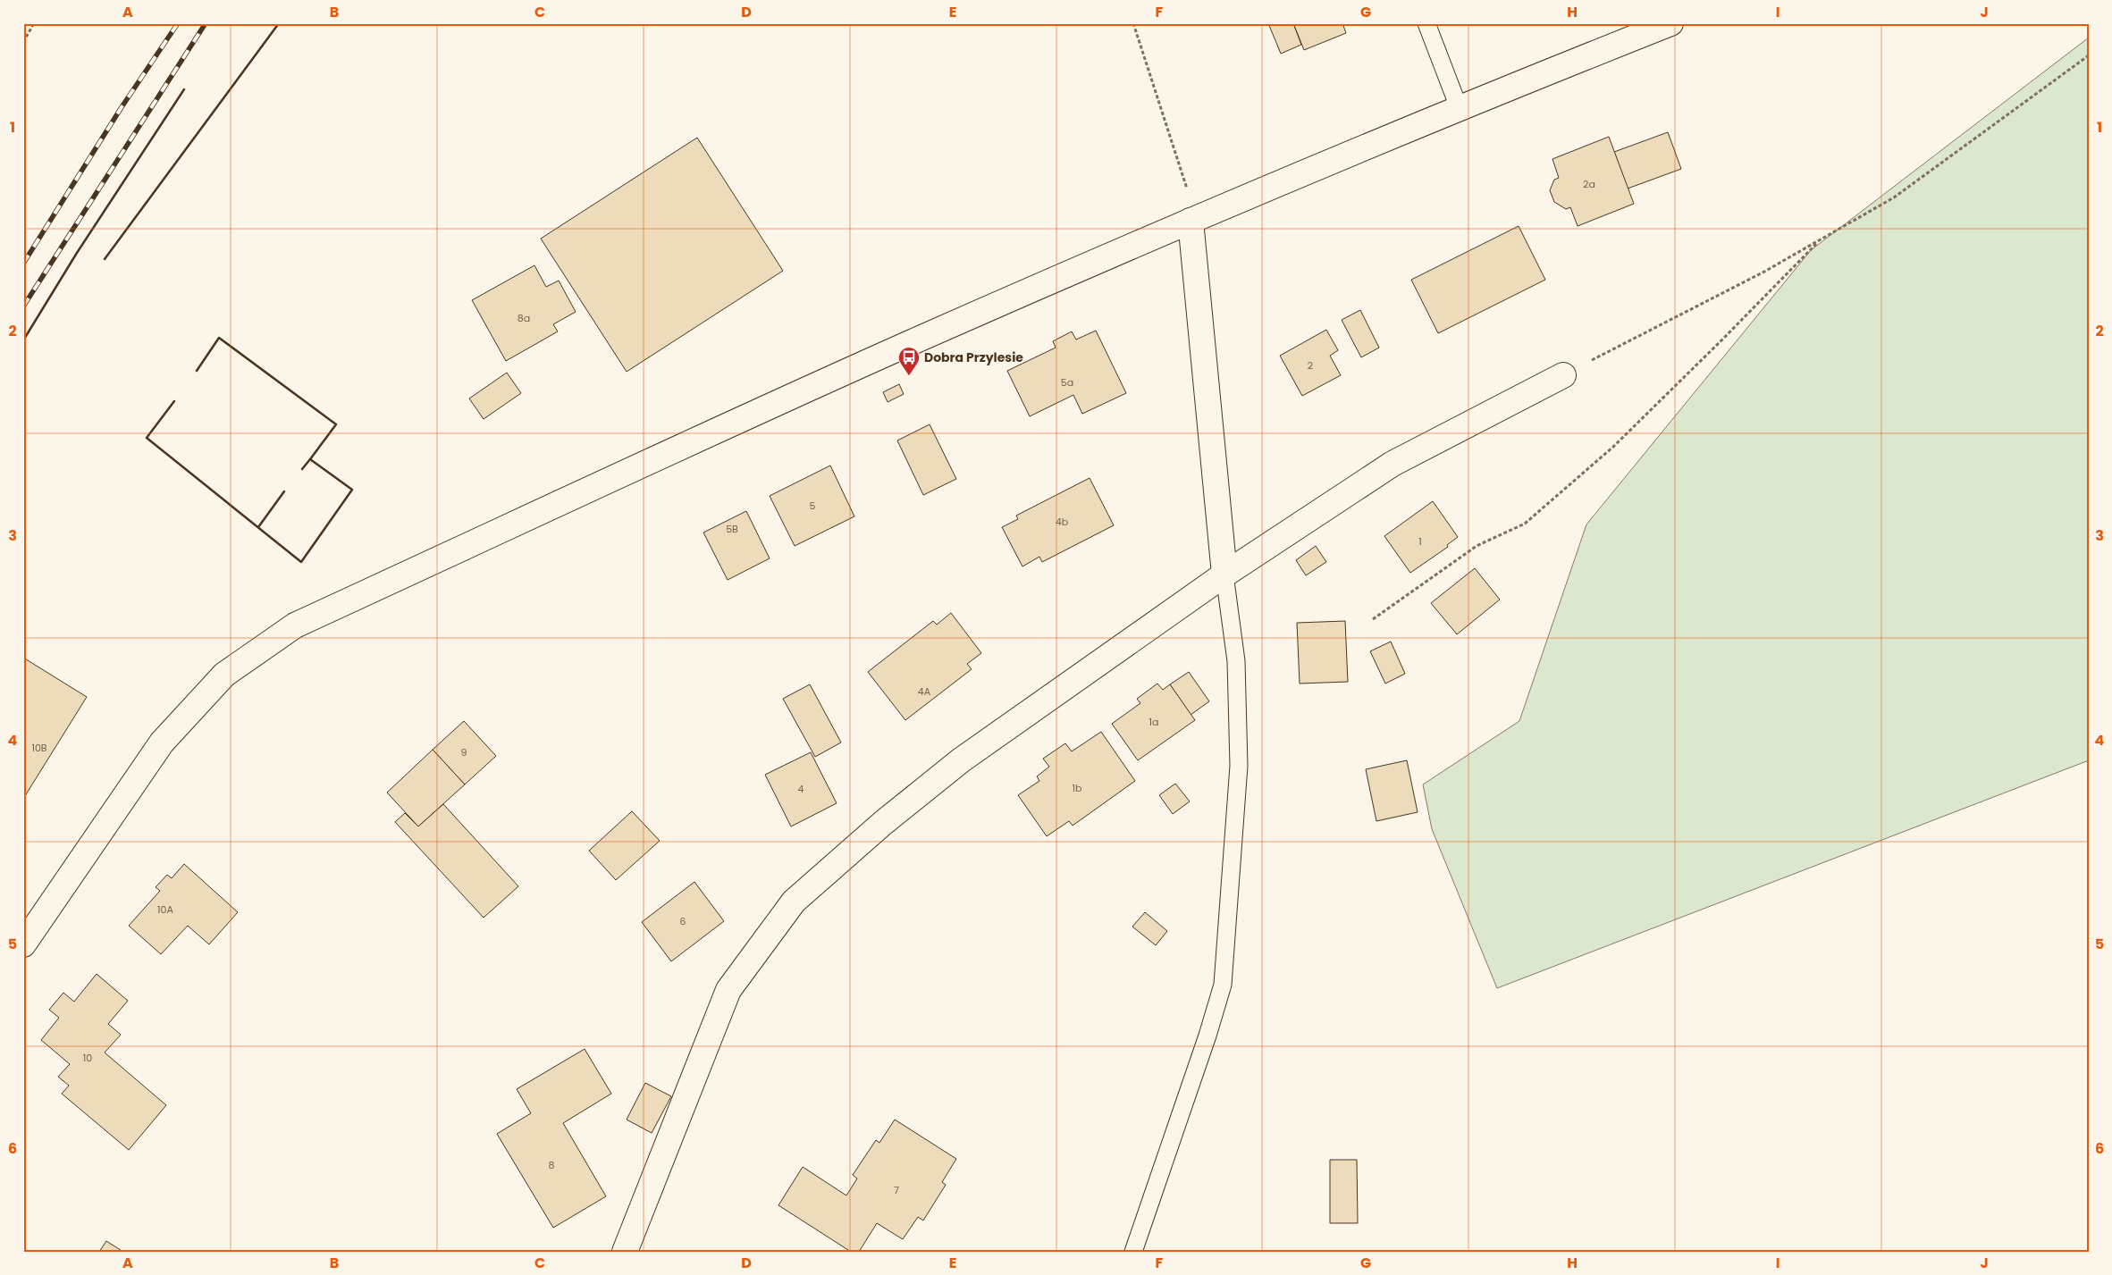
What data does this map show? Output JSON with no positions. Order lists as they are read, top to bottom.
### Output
{
  "places": {
    "bus stop": ["Dobra Przylesie"]
  },
  "house_numbers": [
    "2a",
    "8a",
    "2",
    "5a",
    "5",
    "4b",
    "5B",
    "1",
    "4A",
    "1a",
    "10B",
    "9",
    "1b",
    "4",
    "10A",
    "6",
    "10",
    "8",
    "7"
  ],
  "grid": {
    "columns": [
      "A",
      "B",
      "C",
      "D",
      "E",
      "F",
      "G",
      "H",
      "I",
      "J"
    ],
    "rows": [
      "1",
      "2",
      "3",
      "4",
      "5",
      "6"
    ]
  }
}
